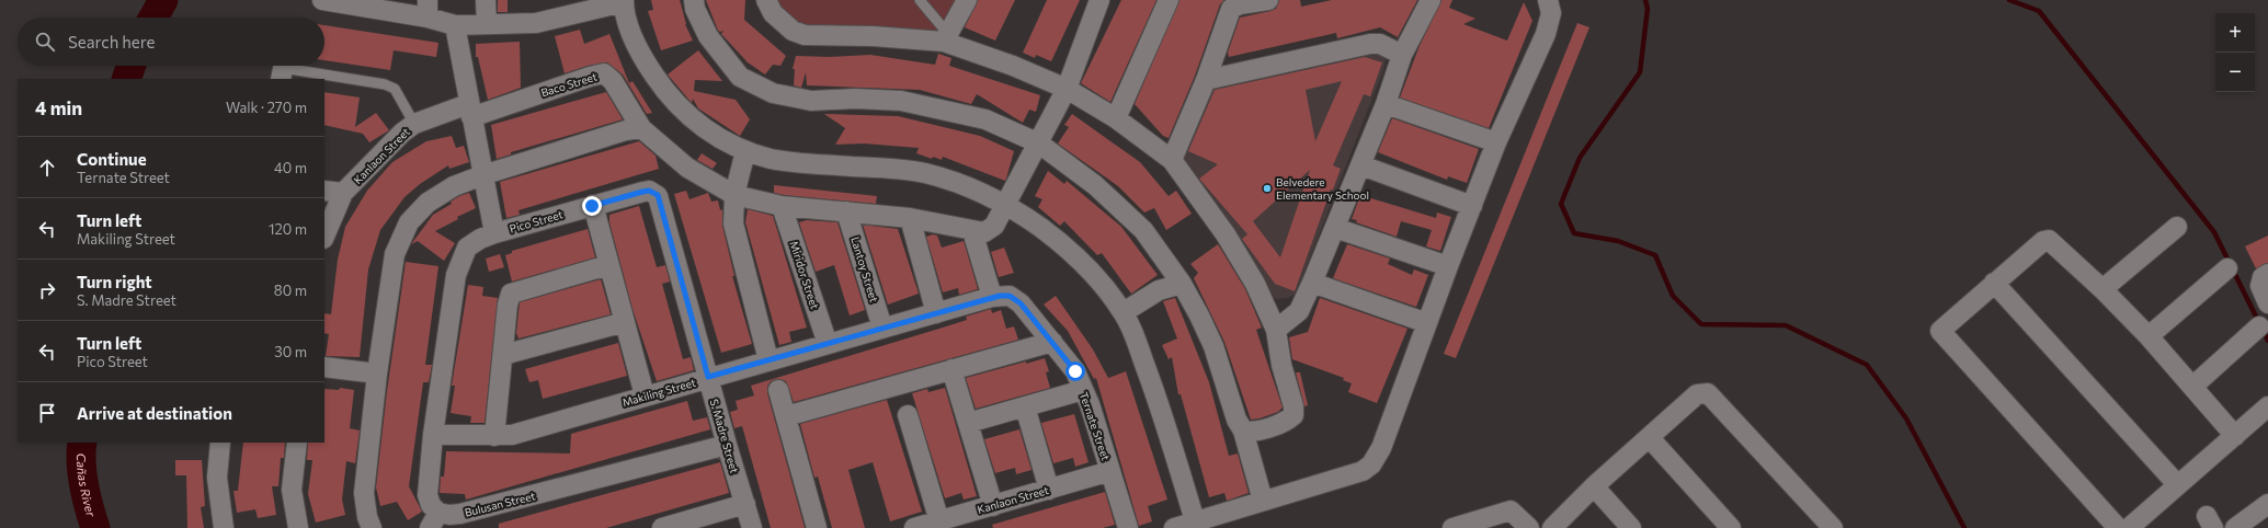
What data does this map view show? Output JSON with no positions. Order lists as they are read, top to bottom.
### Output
{
  "streets": {
    "street": [
      "Baco Street",
      "Kanlaon Street",
      "Pico Street",
      "Lantoy Street",
      "Miridor Street",
      "Makiling Street",
      "Ternate Street",
      "S. Madre Street",
      "Bulusan Street"
    ]
  },
  "crossings": [
    ["Baco Street", "Kanlaon Street"],
    ["Kanlaon Street", "Ternate Street"],
    ["Pico Street", "S. Madre Street"],
    ["Pico Street", "Bulusan Street"],
    ["Lantoy Street", "Makiling Street"],
    ["Miridor Street", "Makiling Street"],
    ["Makiling Street", "Ternate Street"],
    ["Makiling Street", "S. Madre Street"],
    ["Makiling Street", "Bulusan Street"],
    ["S. Madre Street", "Bulusan Street"]
  ],
  "water": ["Cañas River"],
  "places": ["Belvedere Elementary School"],
  "page": {
    "map_buttons": ["+", "−"],
    "search": "Search here",
    "heading": ["4 min", "Walk · 270 m"],
    "list": [
      ["Continue", "Ternate Street", "40 m"],
      ["Turn left", "Makiling Street", "120 m"],
      ["Turn right", "S. Madre Street", "80 m"],
      ["Turn left", "Pico Street", "30 m"],
      "Arrive at destination"
    ]
  }
}
